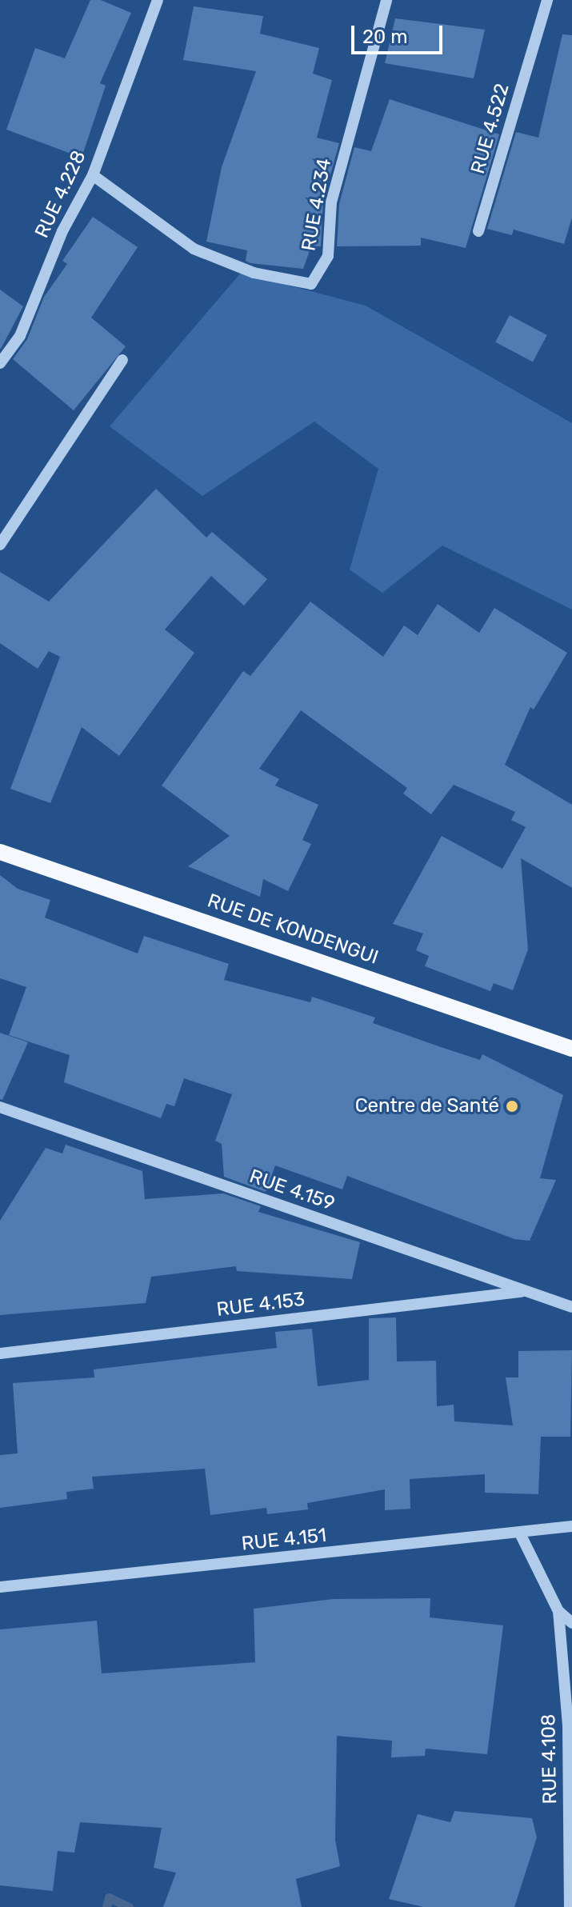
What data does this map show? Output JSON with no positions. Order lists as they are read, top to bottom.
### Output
{
  "streets": {
    "main road": ["RUE DE KONDENGUI"],
    "street": [
      "RUE 4.522",
      "RUE 4.228",
      "RUE 4.234",
      "RUE 4.159",
      "RUE 4.153",
      "RUE 4.151",
      "RUE 4.108"
    ]
  },
  "crossings": [
    ["RUE 4.228", "RUE 4.234"],
    ["RUE 4.159", "RUE 4.153"]
  ],
  "places": ["Centre de Santé"],
  "scale_bar": "20 m"
}
